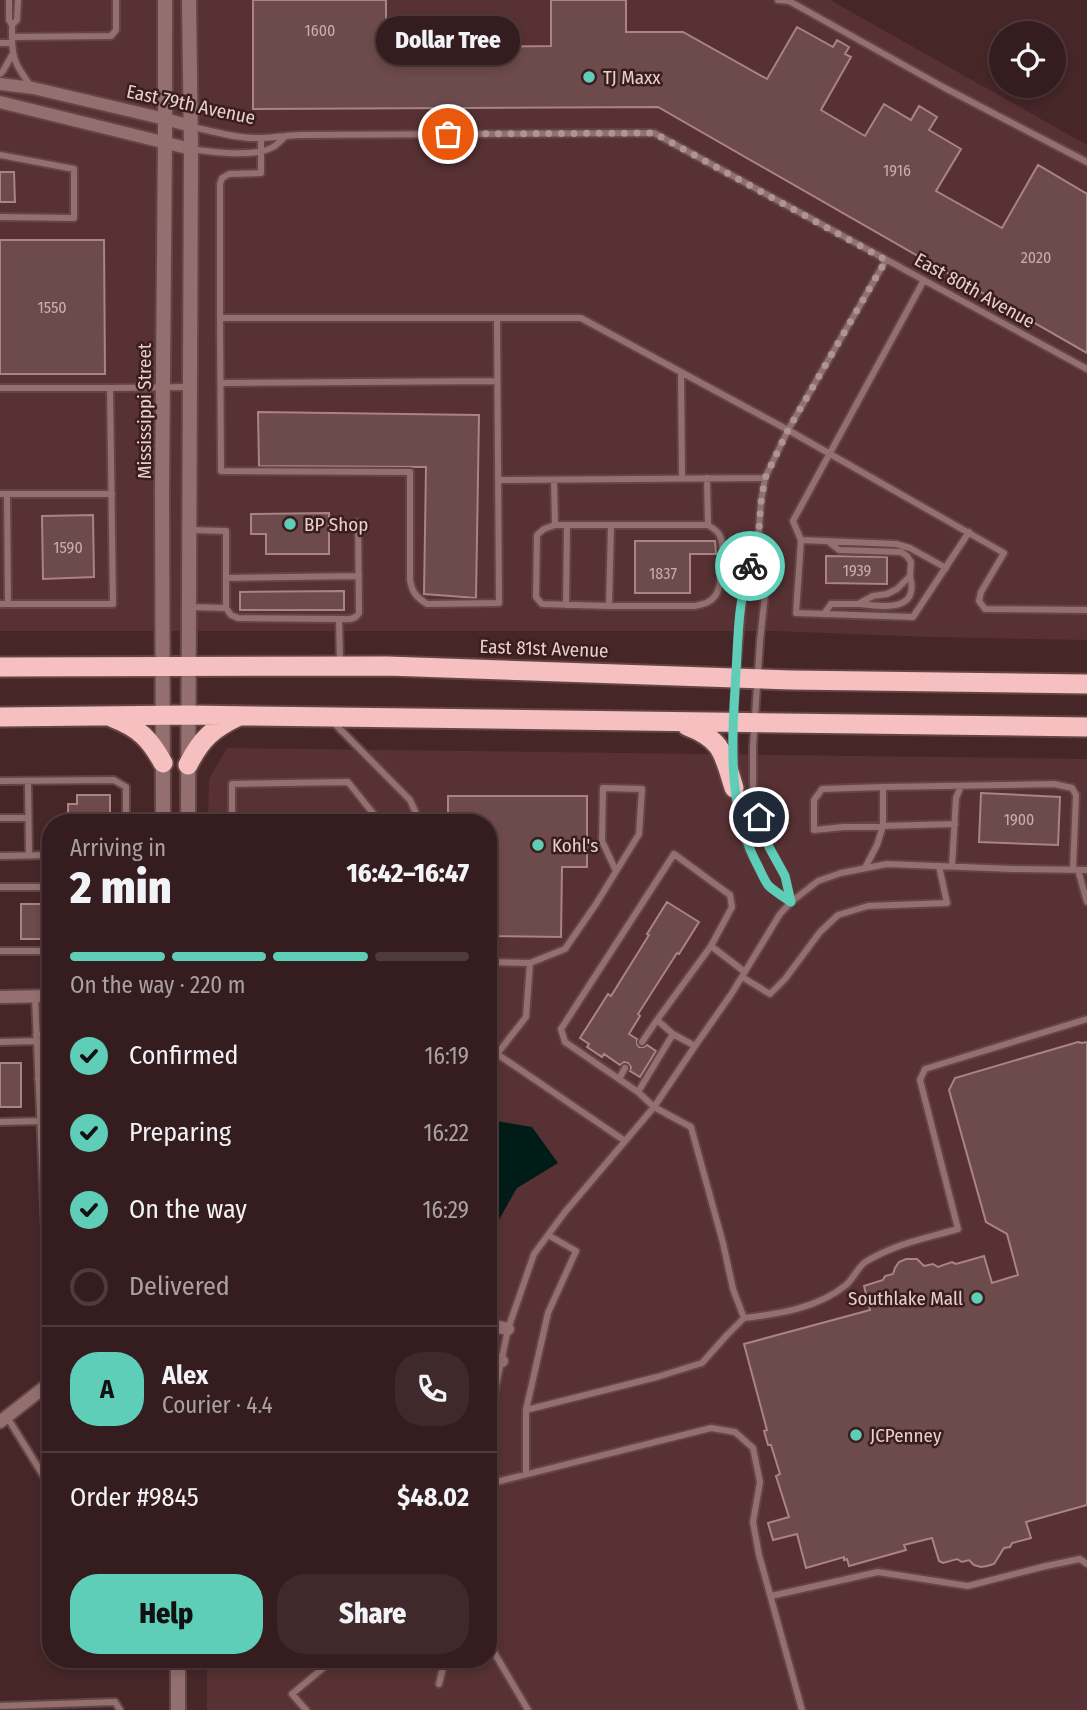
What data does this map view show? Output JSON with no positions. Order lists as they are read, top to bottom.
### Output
{
  "streets": {
    "highway": ["East 81st Avenue"],
    "street": ["East 79th Avenue", "Mississippi Street"],
    "lane": ["East 80th Avenue"]
  },
  "crossings": [
    ["East 79th Avenue", "East 80th Avenue"],
    ["East 79th Avenue", "Mississippi Street"],
    ["Mississippi Street", "East 81st Avenue"]
  ],
  "places": [
    "TJ Maxx",
    "Dollar Tree",
    "BP Shop",
    "Kohl's",
    "Southlake Mall",
    "JCPenney"
  ],
  "house_numbers": [
    "1600",
    "1916",
    "2020",
    "1550",
    "1590",
    "1939",
    "1837",
    "1900"
  ],
  "page": {
    "bubble": "Dollar Tree",
    "heading": ["2 min", "Arriving in", "16:42–16:47"],
    "panel": [
      "Alex",
      "Courier · 4.4",
      "Order #9845",
      "$48.02"
    ],
    "bar": "On the way · 220 m",
    "list": [
      ["Confirmed", "16:19"],
      ["Preparing", "16:22"],
      ["On the way", "16:29"],
      "Delivered"
    ],
    "round": "A",
    "buttons": ["Help", "Share"]
  }
}
